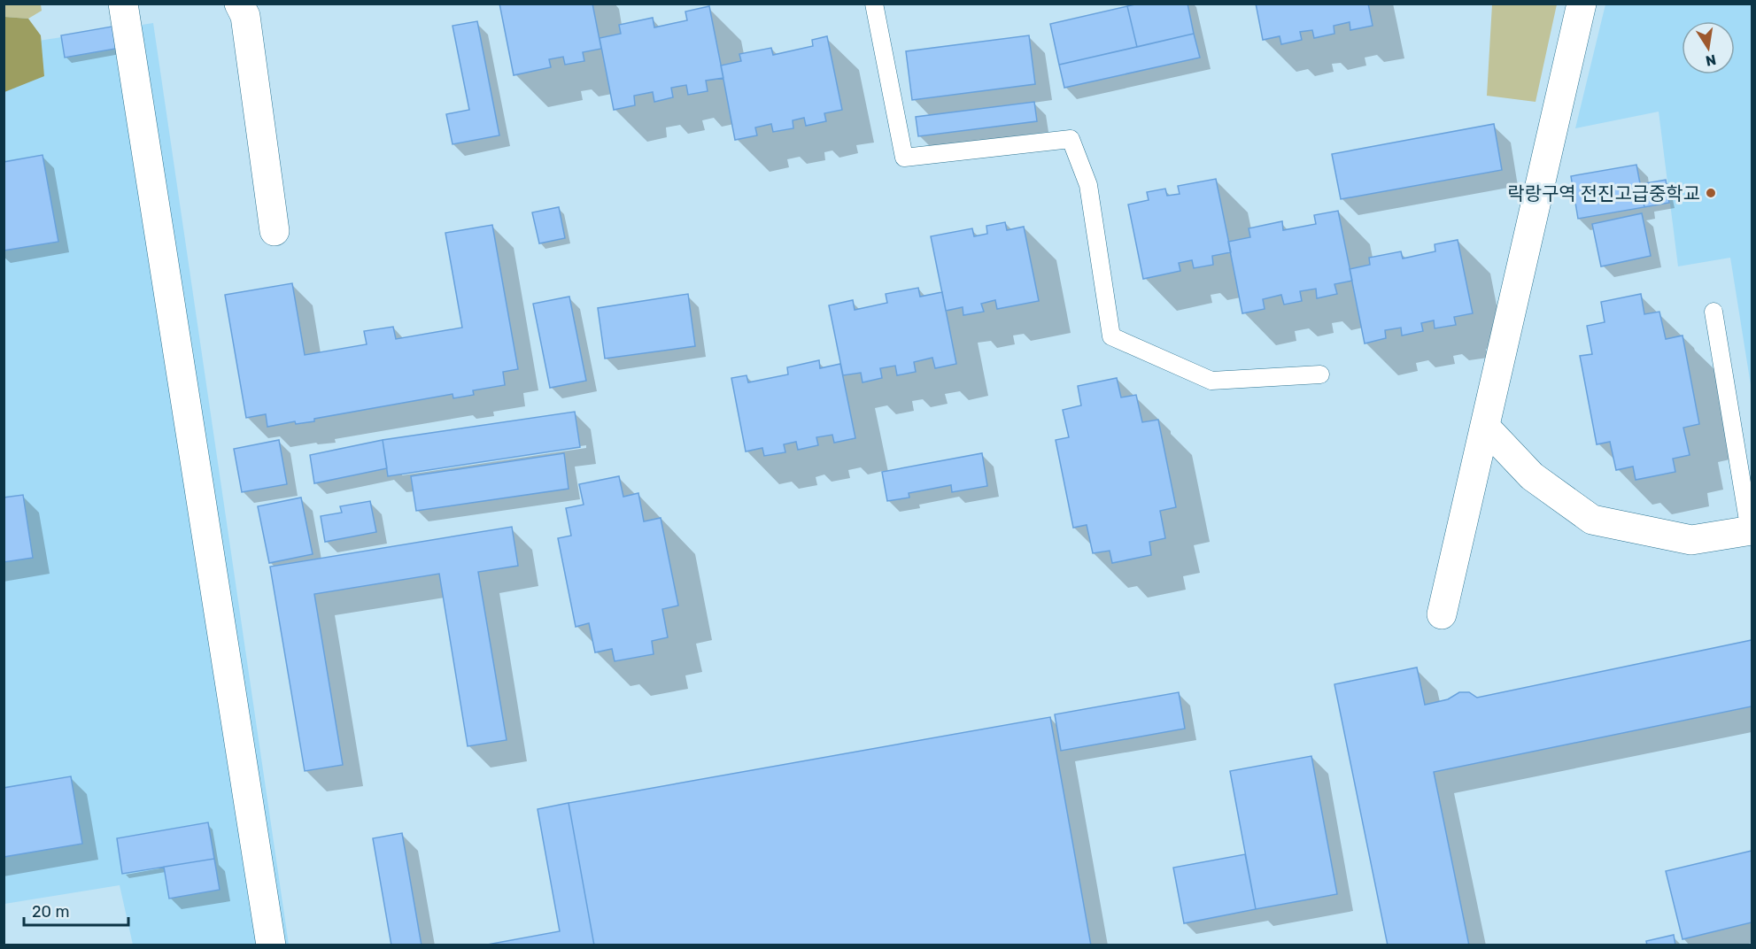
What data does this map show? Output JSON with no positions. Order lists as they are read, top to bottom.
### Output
{
  "places": ["락랑구역 전진고급중학교"],
  "scale_bar": "20 m",
  "north": "bottom"
}
